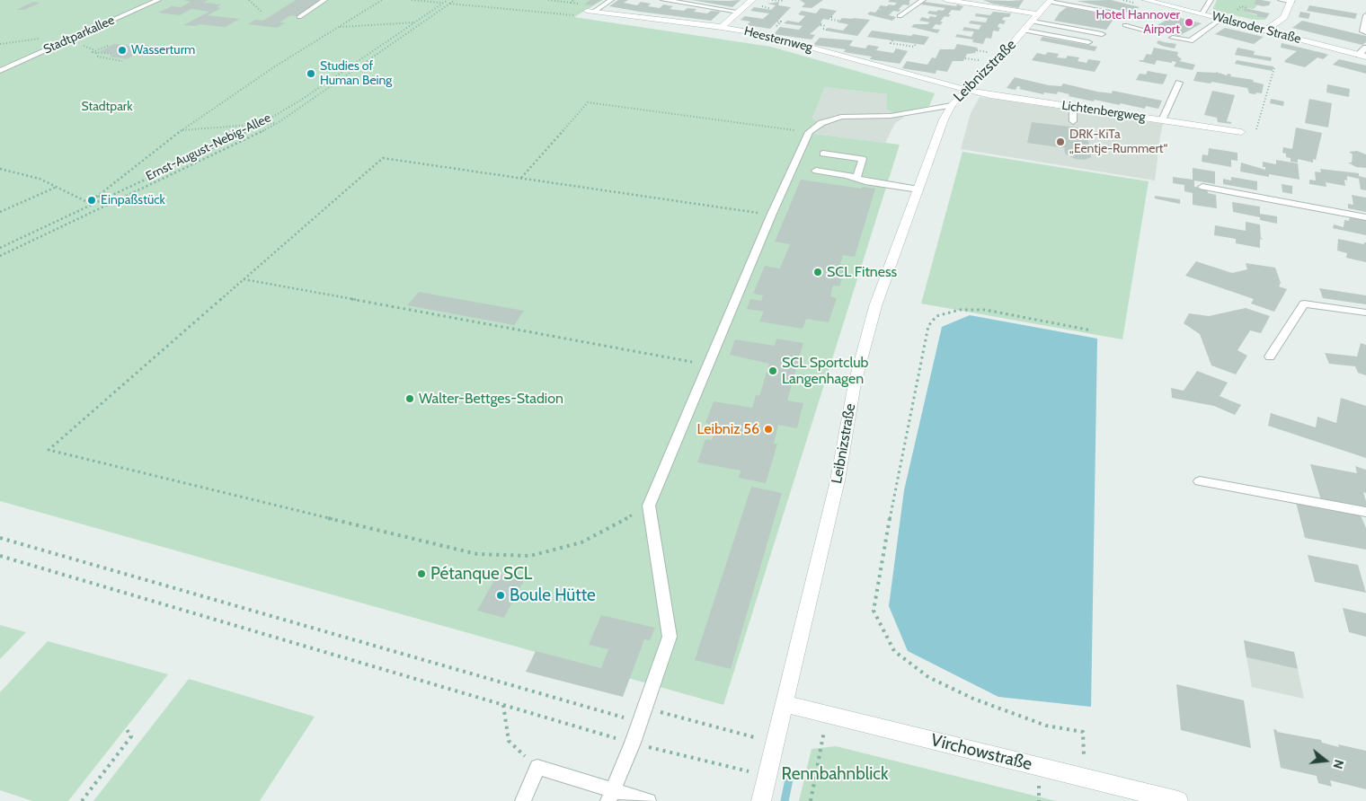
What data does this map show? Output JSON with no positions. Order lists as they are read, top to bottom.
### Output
{
  "streets": {
    "street": [
      "Walsroder Straße",
      "Heesternweg",
      "Leibnizstraße",
      "Lichtenbergweg",
      "Virchowstraße"
    ],
    "lane": ["Stadtparkallee"],
    "path": ["Ernst-August-Nebig-Allee"]
  },
  "crossings": [
    ["Heesternweg", "Leibnizstraße"],
    ["Heesternweg", "Lichtenbergweg"],
    ["Leibnizstraße", "Lichtenbergweg"],
    ["Leibnizstraße", "Virchowstraße"]
  ],
  "parks": ["Stadtpark", "Rennbahnblick"],
  "places": [
    "Hotel Hannover Airport",
    "Wasserturm",
    "Studies of Human Being",
    "DRK-KiTa „Eentje-Rummert“",
    "Einpaßstück",
    "SCL Fitness",
    "SCL Sportclub Langenhagen",
    "Walter-Bettges-Stadion",
    "Leibniz 56",
    "Pétanque SCL",
    "Boule Hütte"
  ],
  "north": "right"
}
